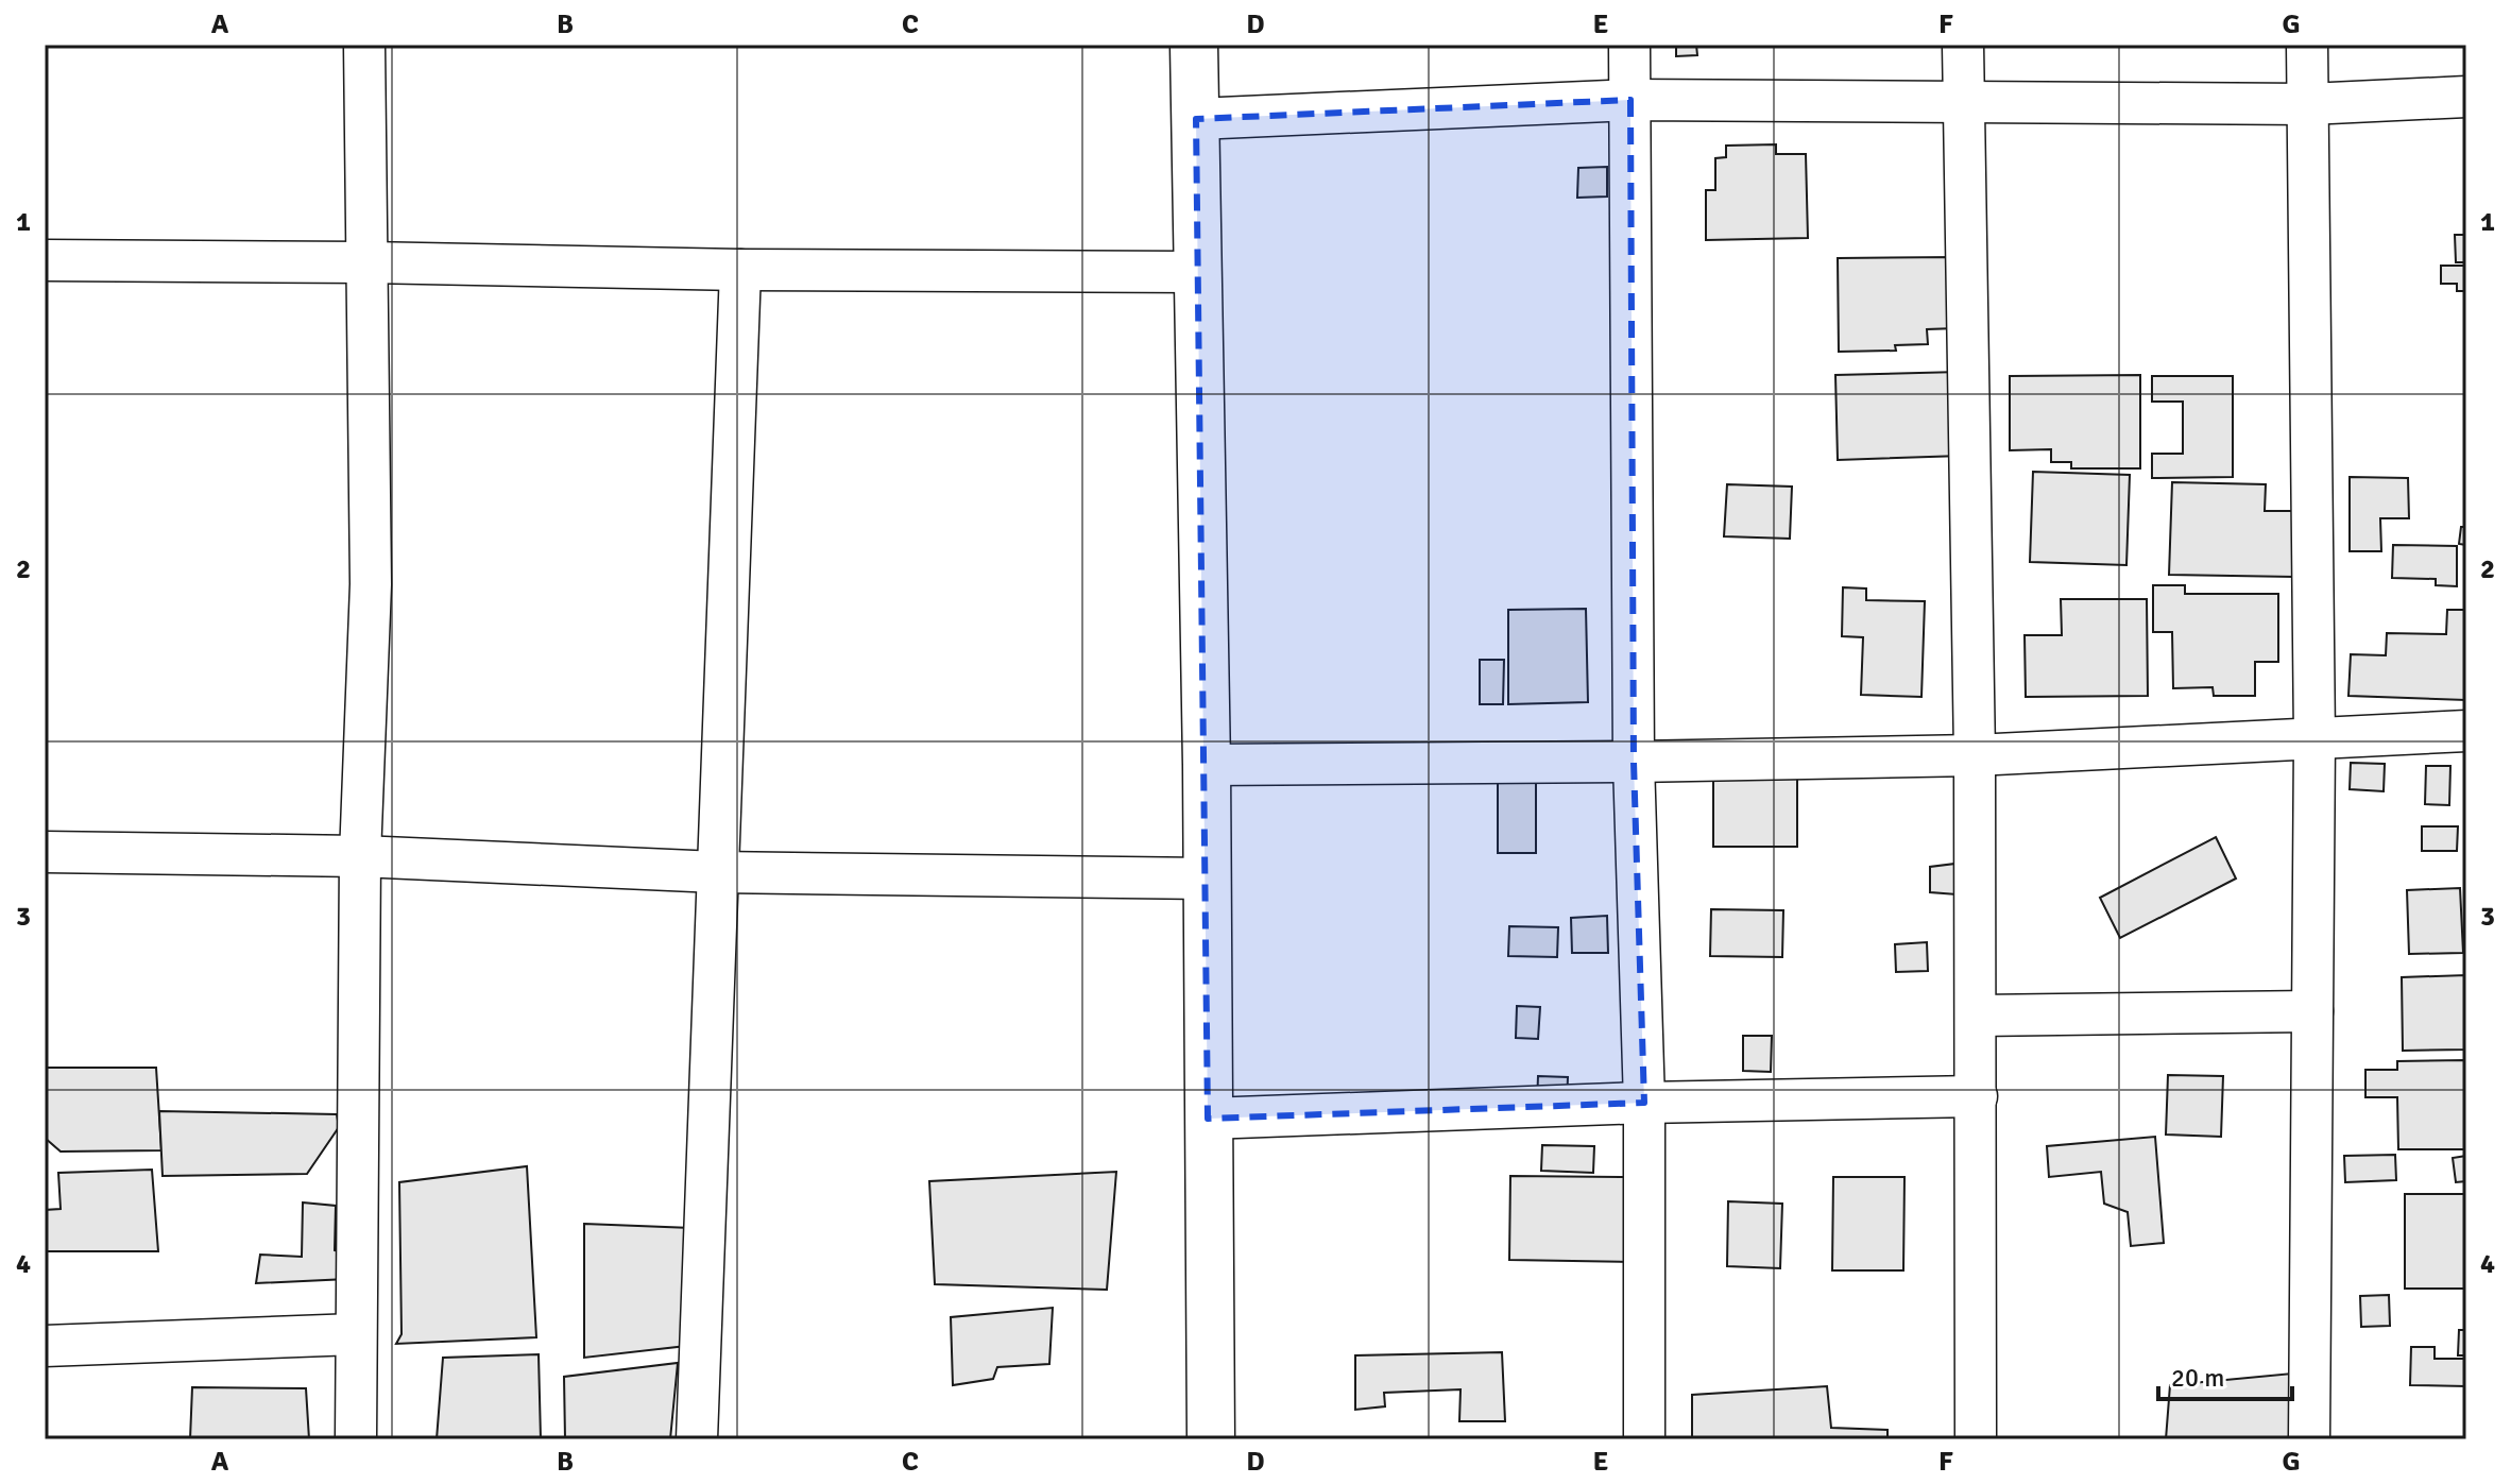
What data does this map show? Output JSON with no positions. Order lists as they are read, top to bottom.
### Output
{
  "scale_bar": "20 m",
  "grid": {
    "columns": [
      "A",
      "B",
      "C",
      "D",
      "E",
      "F",
      "G"
    ],
    "rows": [
      "1",
      "2",
      "3",
      "4"
    ]
  }
}
